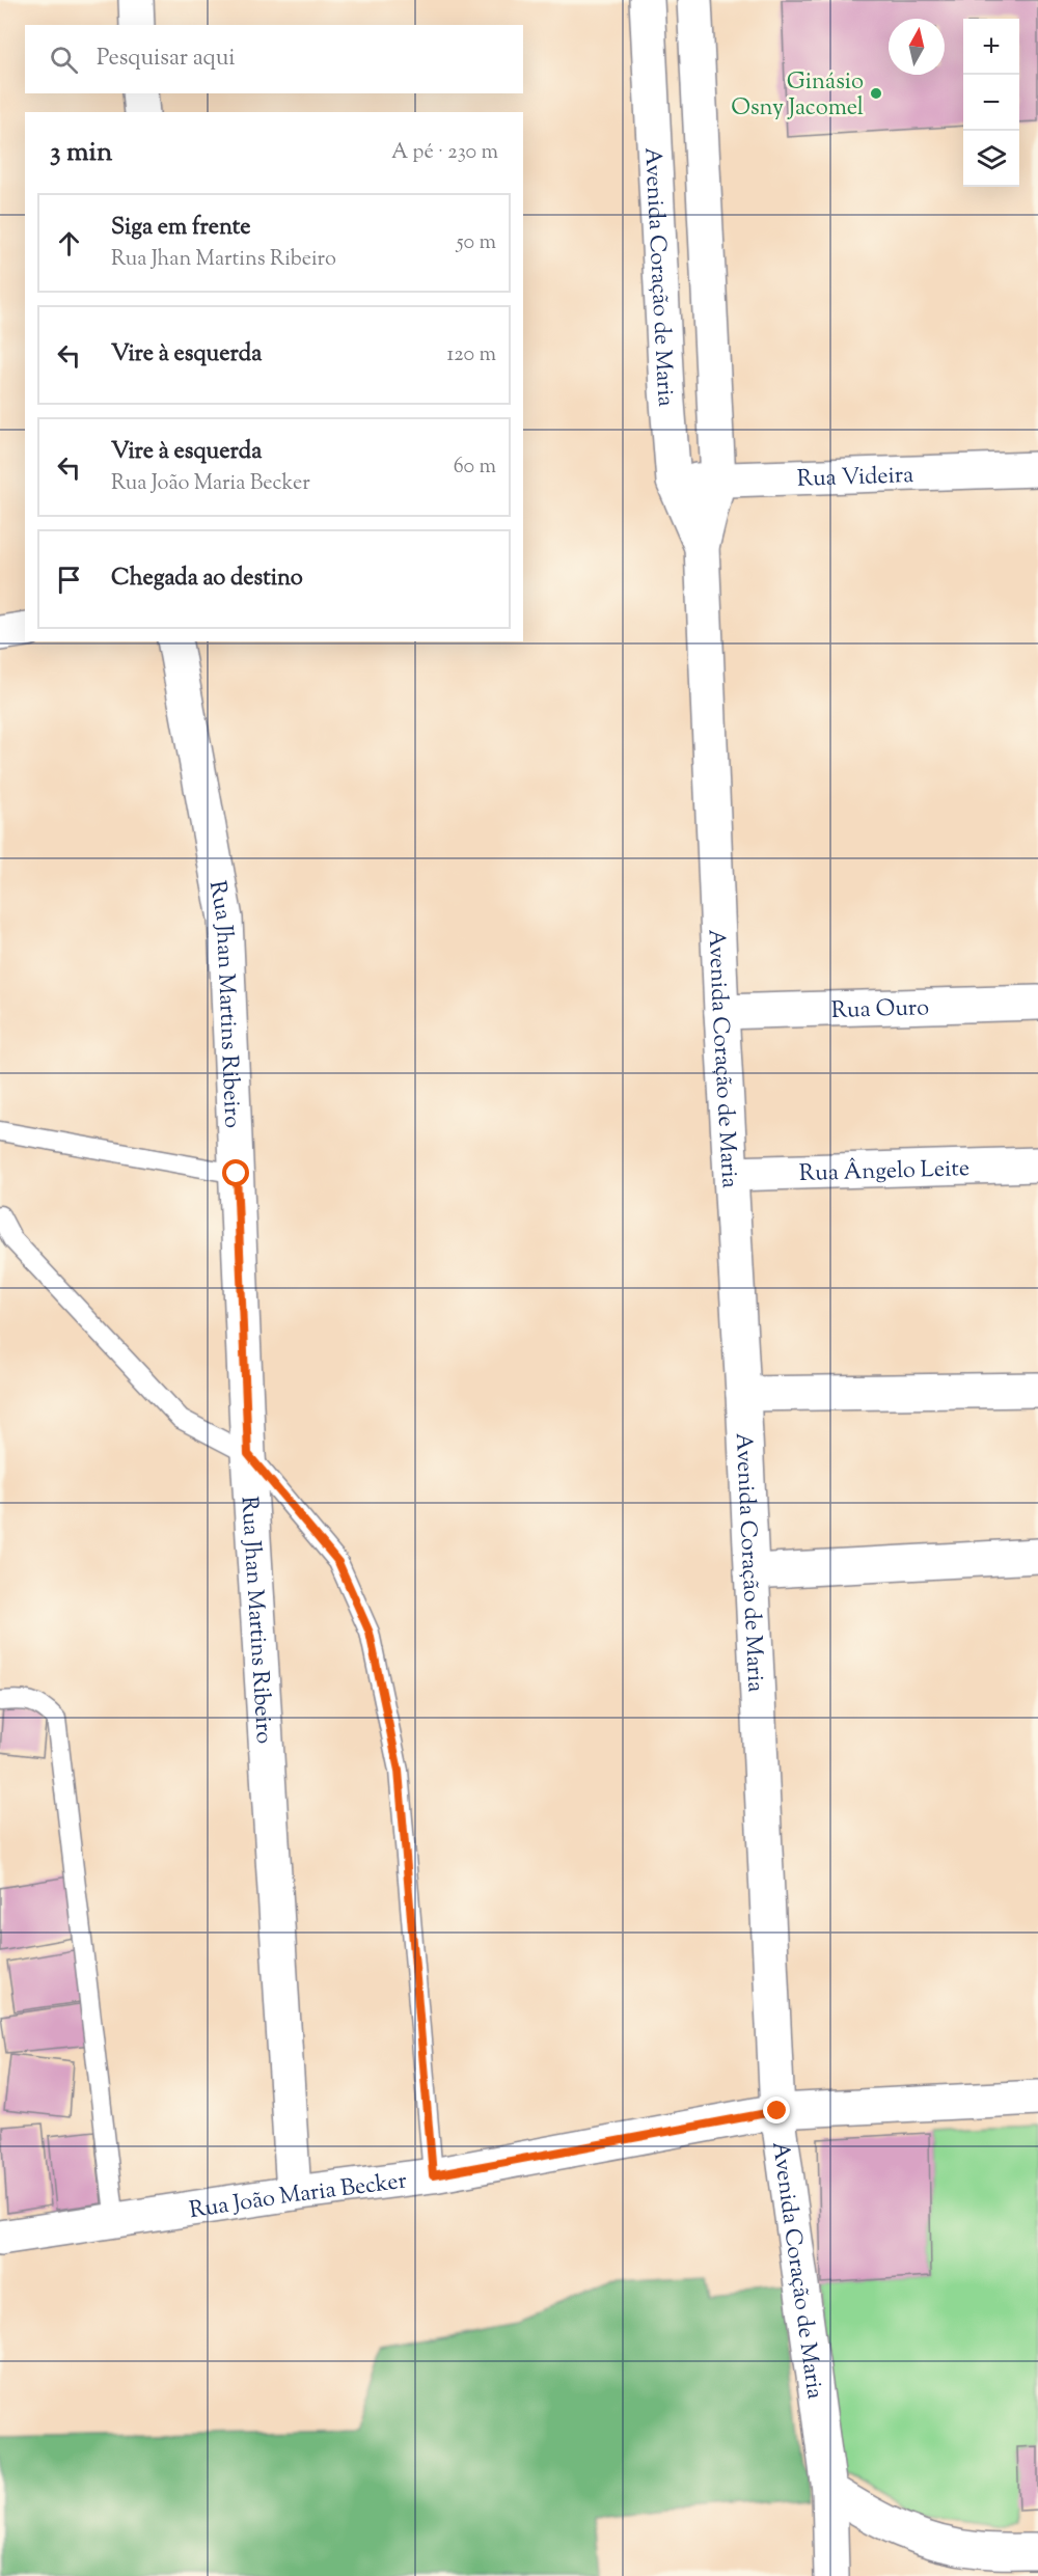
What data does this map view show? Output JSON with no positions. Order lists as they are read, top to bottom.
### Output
{
  "streets": {
    "street": [
      "Avenida Coração de Maria",
      "Rua Videira",
      "Rua Jhan Martins Ribeiro",
      "Rua Ouro",
      "Rua Ângelo Leite",
      "Rua João Maria Becker"
    ]
  },
  "crossings": [
    ["Avenida Coração de Maria", "Rua Videira"],
    ["Avenida Coração de Maria", "Rua Ouro"],
    ["Avenida Coração de Maria", "Rua Ângelo Leite"],
    ["Avenida Coração de Maria", "Rua João Maria Becker"],
    ["Rua Jhan Martins Ribeiro", "Rua João Maria Becker"]
  ],
  "places": ["Ginásio Osny Jacomel"],
  "north": "top",
  "page": {
    "map_buttons": ["+", "−"],
    "search": "Pesquisar aqui",
    "heading": ["3 min", "A pé · 230 m"],
    "list": [
      ["Siga em frente", "Rua Jhan Martins Ribeiro", "50 m"],
      ["Vire à esquerda", "120 m"],
      ["Vire à esquerda", "Rua João Maria Becker", "60 m"],
      "Chegada ao destino"
    ]
  }
}
